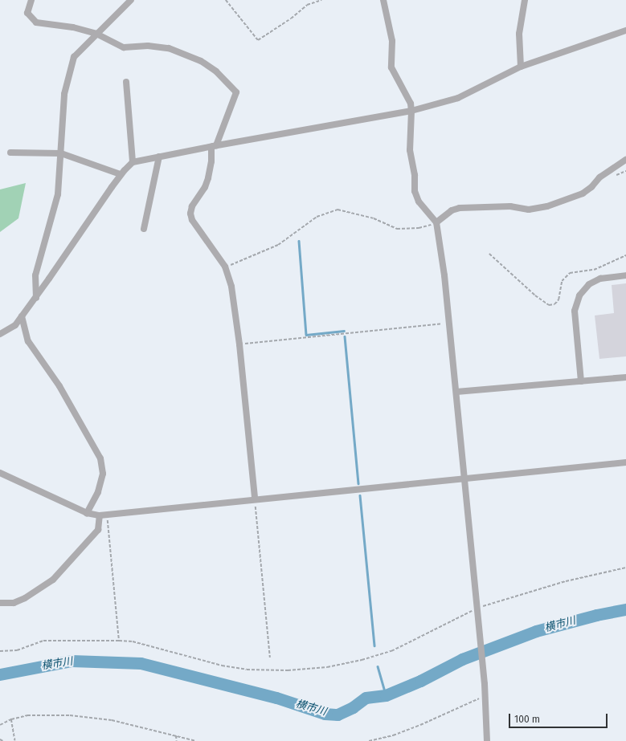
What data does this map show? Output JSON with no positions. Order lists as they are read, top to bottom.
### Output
{
  "water": ["横市川"],
  "scale_bar": "100 m"
}
